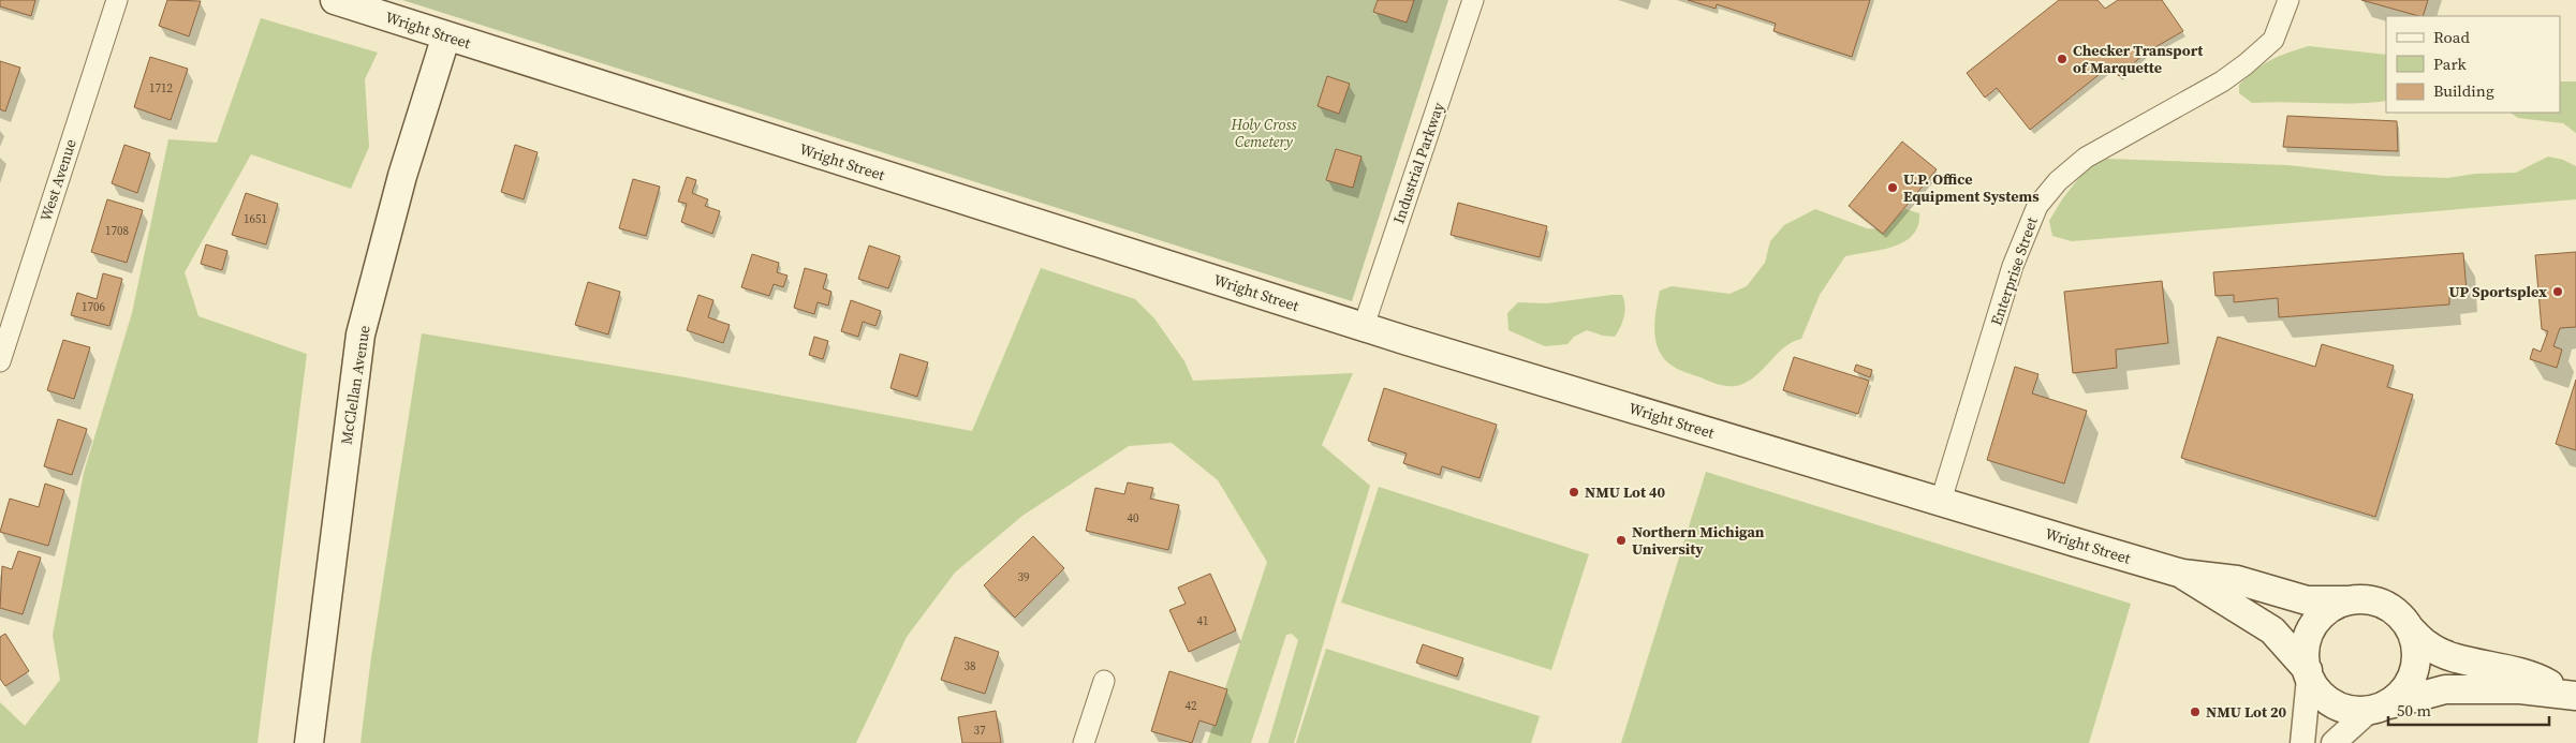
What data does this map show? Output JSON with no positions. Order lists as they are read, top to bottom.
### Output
{
  "streets": {
    "main road": ["Wright Street", "McClellan Avenue"],
    "street": ["Industrial Parkway", "West Avenue", "Enterprise Street"]
  },
  "crossings": [
    ["Wright Street", "Industrial Parkway"],
    ["Wright Street", "Enterprise Street"],
    ["Wright Street", "McClellan Avenue"]
  ],
  "parks": ["Holy Cross Cemetery"],
  "places": [
    "Checker Transport of Marquette",
    "U.P. Office Equipment Systems",
    "UP Sportsplex",
    "NMU Lot 40",
    "Northern Michigan University",
    "NMU Lot 20"
  ],
  "house_numbers": [
    "1712",
    "1651",
    "1708",
    "1706",
    "40",
    "39",
    "41",
    "38",
    "42",
    "37"
  ],
  "legend": ["Road", "Park", "Building"],
  "scale_bar": "50 m"
}
